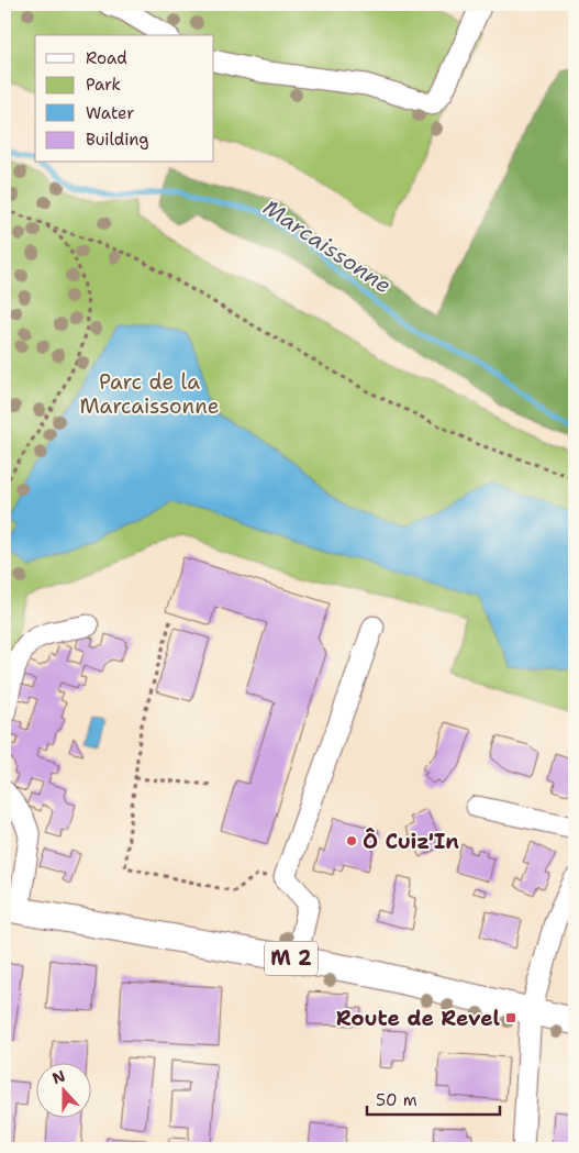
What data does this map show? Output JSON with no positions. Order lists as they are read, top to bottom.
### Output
{
  "streets": {
    "main road": ["M 2"]
  },
  "water": ["Marcaissonne"],
  "parks": ["Parc de la Marcaissonne"],
  "places": {
    "other": ["Ô Cuiz'In"],
    "transit": ["Route de Revel"]
  },
  "legend": [
    "Road",
    "Park",
    "Water",
    "Building"
  ],
  "scale_bar": "50 m",
  "north": "top"
}
